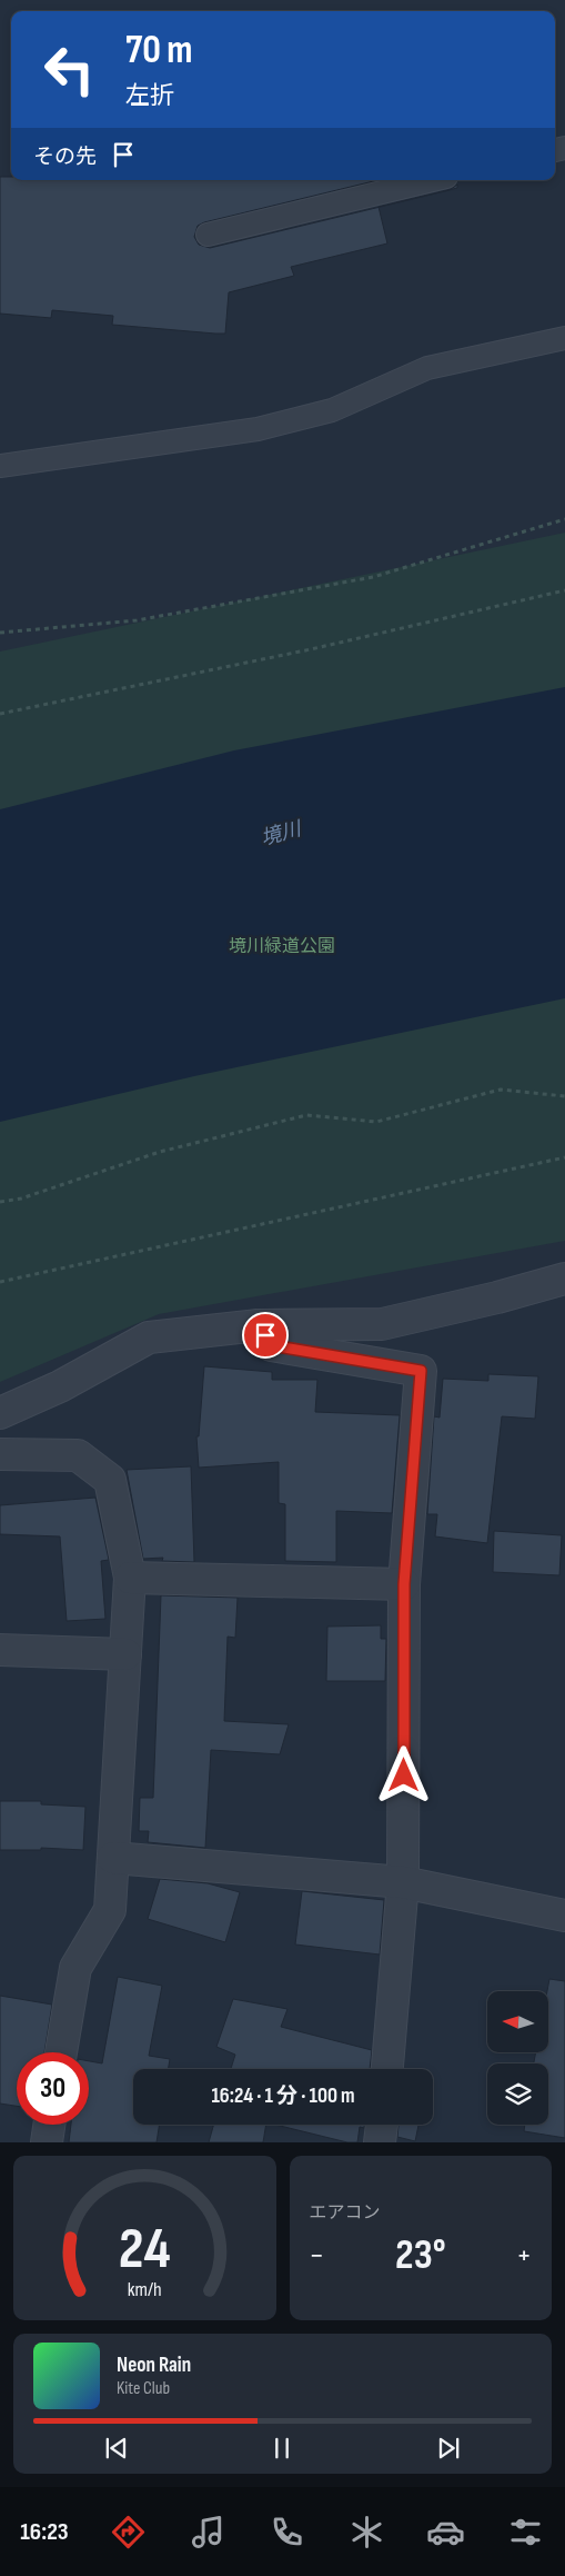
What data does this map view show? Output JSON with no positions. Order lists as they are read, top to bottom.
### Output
{
  "water": ["境川"],
  "parks": ["境川緑道公園"],
  "north": "left",
  "page": {
    "turn": ["70 m", "左折"],
    "then": "その先",
    "limit": "30",
    "trip": "16:24 · 1 分 · 100 m",
    "tile": "エアコン",
    "heat": ["−", "23°", "+"],
    "song": ["Neon Rain", "Kite Club"],
    "tabs": "16:23",
    "gauge": ["24", "km/h"]
  }
}
